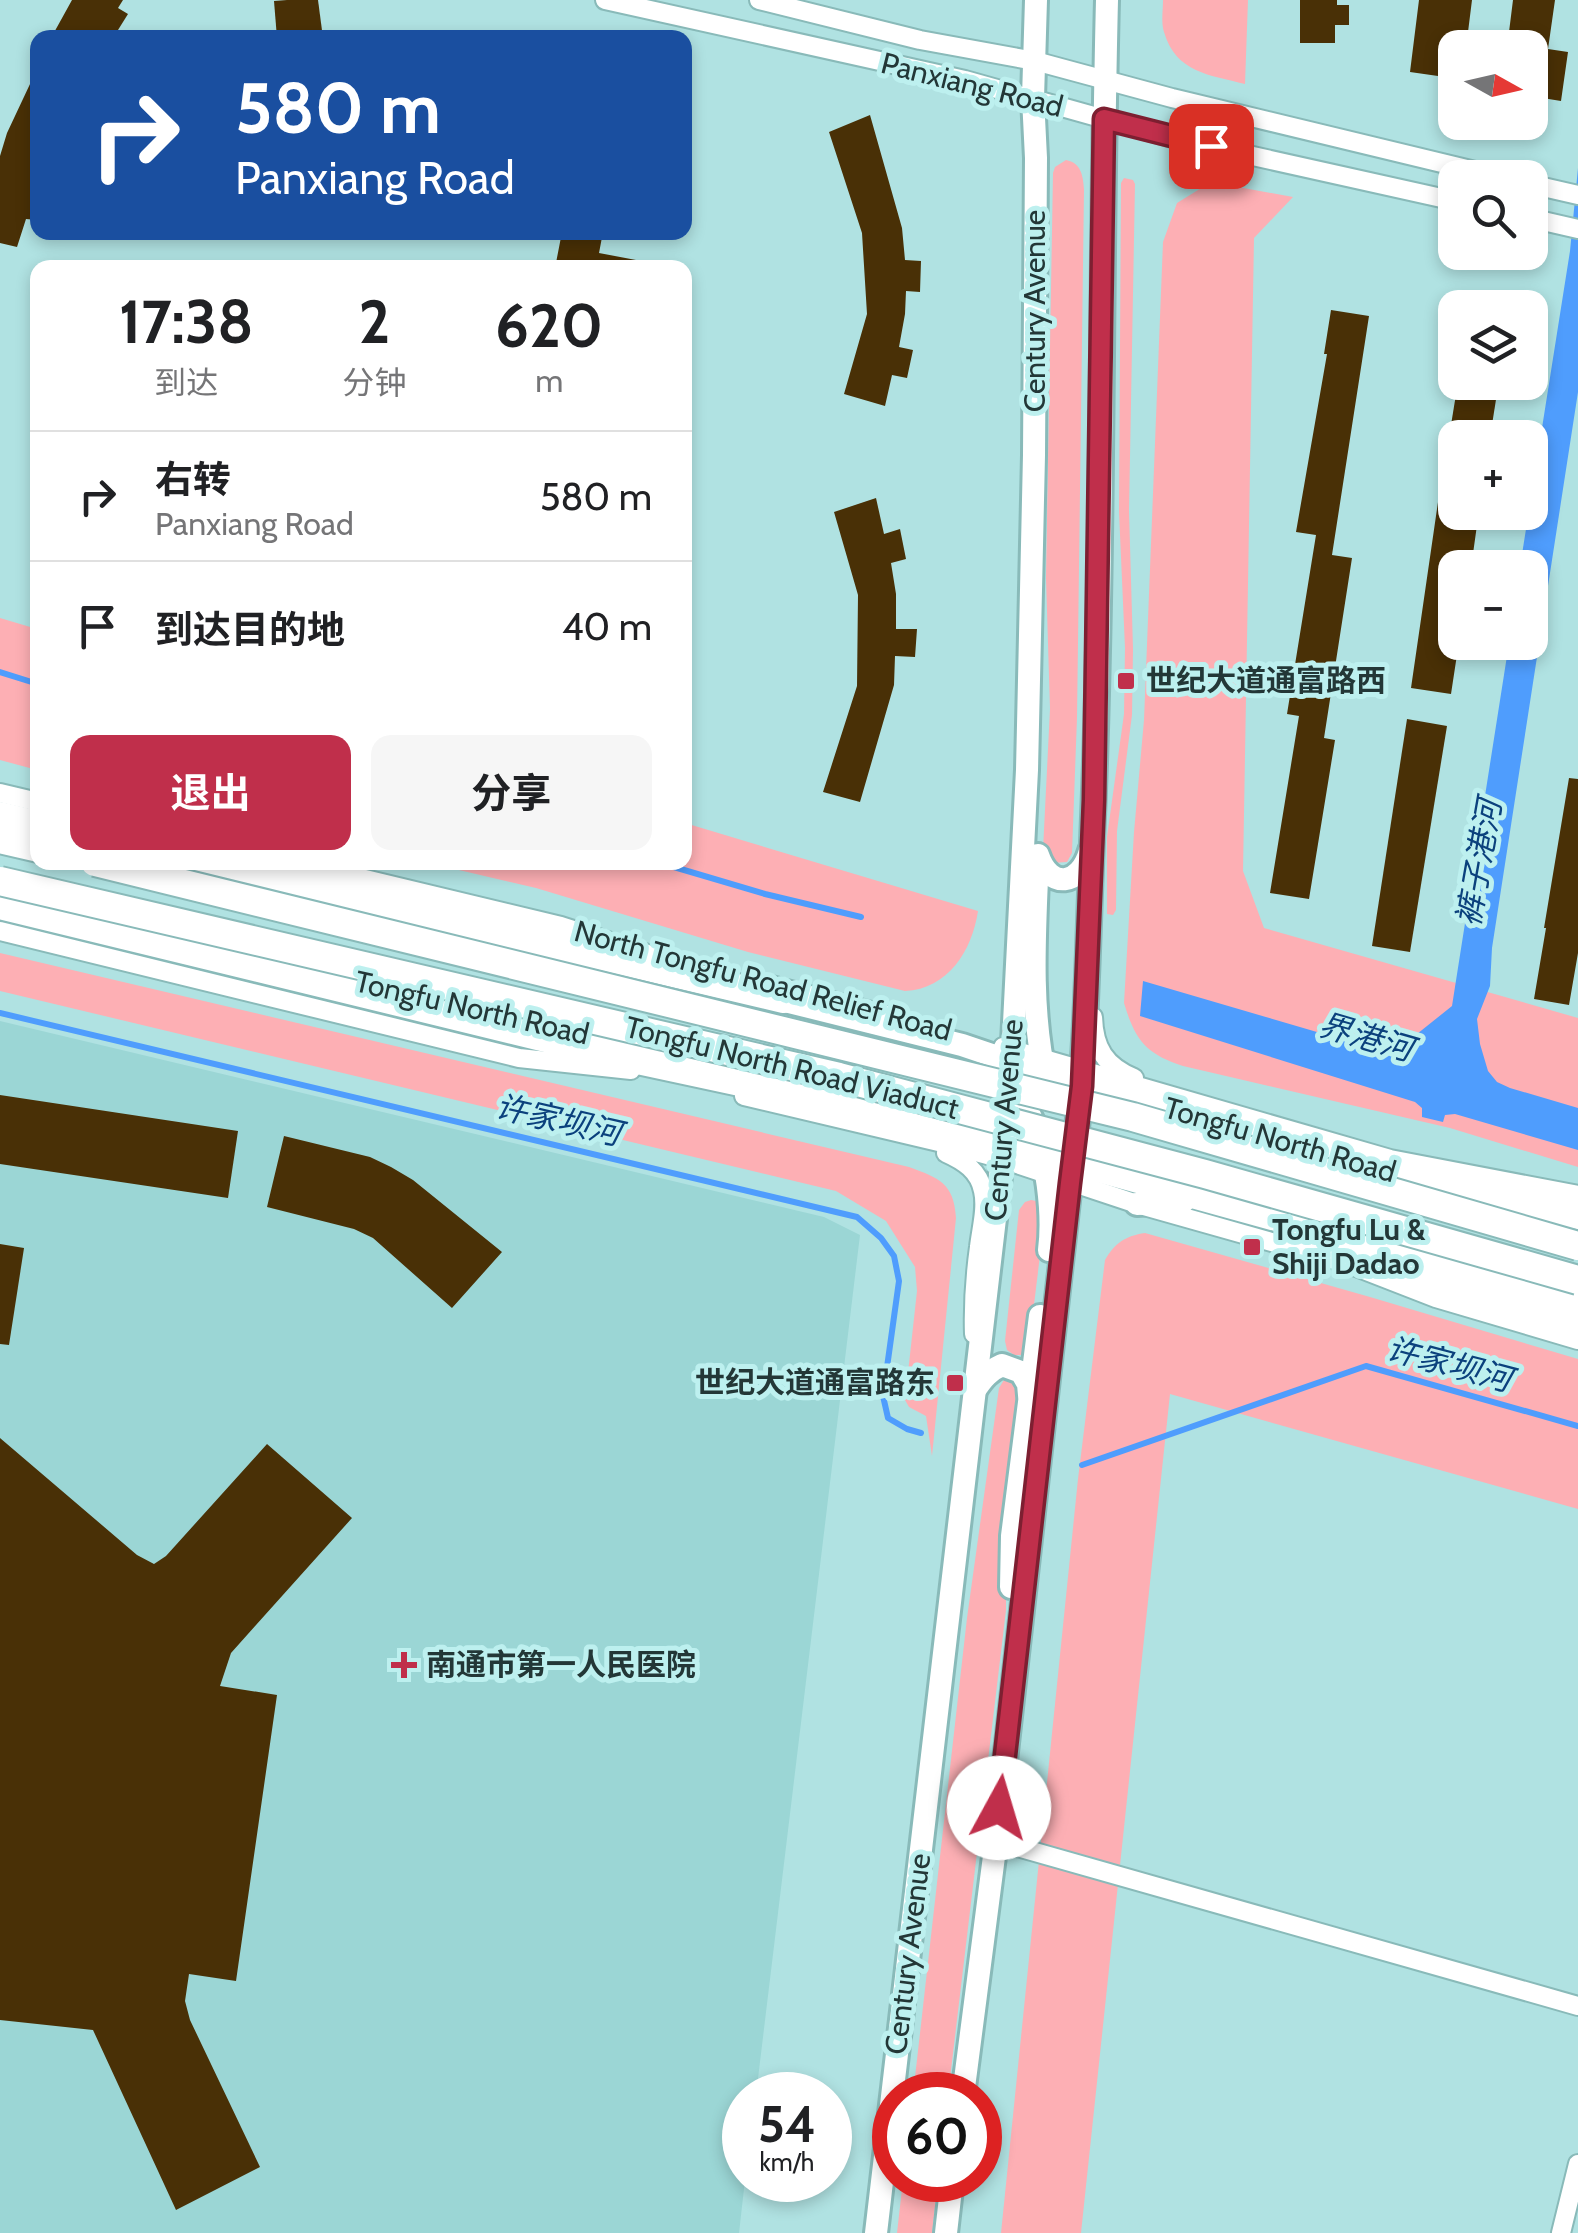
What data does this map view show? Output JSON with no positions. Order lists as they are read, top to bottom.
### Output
{
  "streets": {
    "highway": ["Tongfu North Road Viaduct"],
    "main road": ["Century Avenue", "Tongfu North Road"],
    "street": ["Panxiang Road", "North Tongfu Road Relief Road"]
  },
  "crossings": [
    ["Panxiang Road", "Century Avenue"],
    ["Century Avenue", "Tongfu North Road"],
    ["North Tongfu Road Relief Road", "Tongfu North Road"]
  ],
  "water": ["裤子港河", "界港河", "许家坝河"],
  "places": {
    "transit": ["世纪大道通富路西", "Tongfu Lu & Shiji Dadao", "世纪大道通富路东"],
    "health": ["南通市第一人民医院"]
  },
  "north": "right",
  "page": {
    "map_buttons": ["+", "−"],
    "turn": ["580 m", "Panxiang Road"],
    "eta": [
      "17:38",
      "到达",
      "2",
      "分钟",
      "620",
      "m"
    ],
    "list": [
      {
        "name": "右转",
        "note": "Panxiang Road",
        "value": "580 m"
      },
      {
        "name": "到达目的地",
        "value": "40 m"
      }
    ],
    "buttons": ["退出", "分享"],
    "speed": "54 km/h",
    "limit": "60"
  }
}
